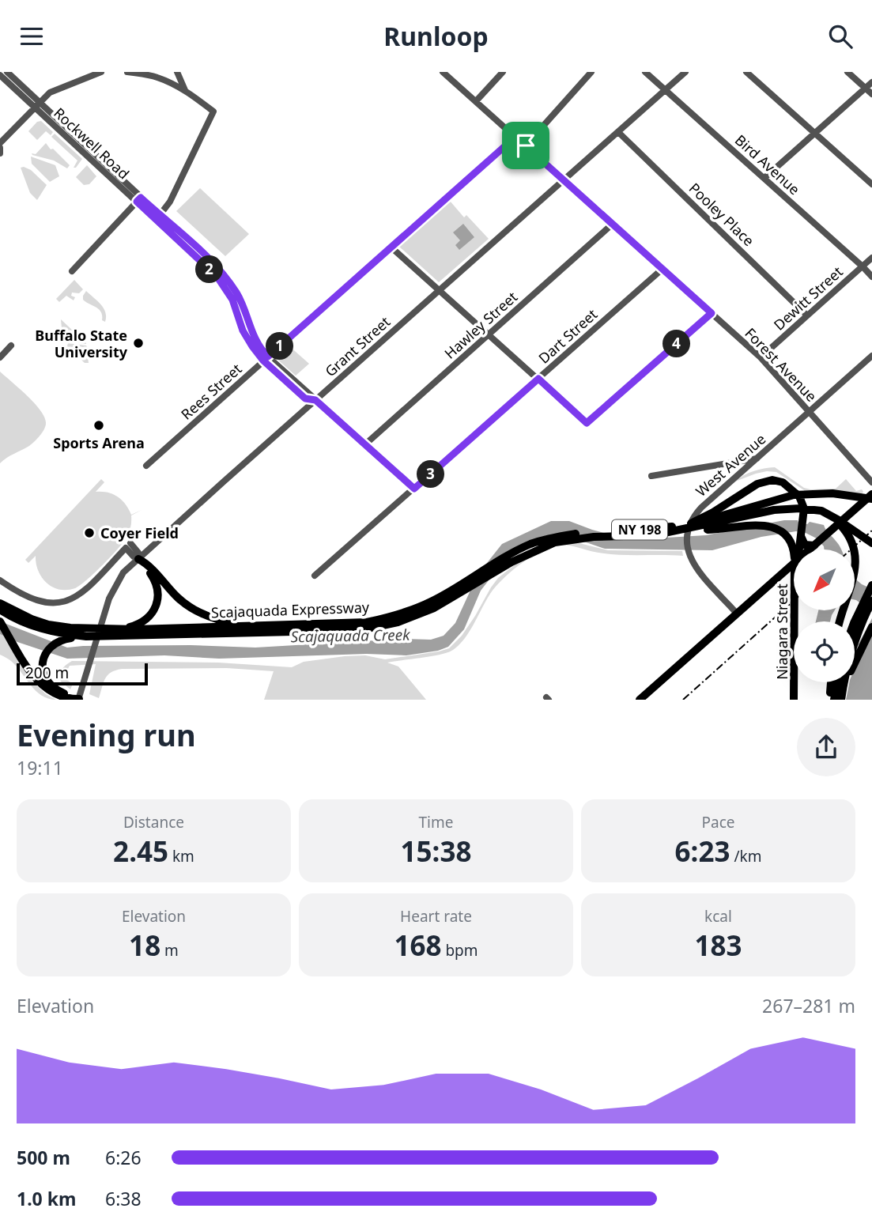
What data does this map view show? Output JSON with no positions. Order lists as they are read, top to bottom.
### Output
{
  "streets": {
    "highway": ["NY 198", "Scajaquada Expressway"],
    "main road": ["Niagara Street"],
    "street": [
      "Rockwell Road",
      "Bird Avenue",
      "Pooley Place",
      "Dewitt Street",
      "Hawley Street",
      "Dart Street",
      "Grant Street",
      "Forest Avenue",
      "Rees Street",
      "West Avenue"
    ]
  },
  "crossings": [
    ["Rockwell Road", "Rees Street"],
    ["Bird Avenue", "Dewitt Street"],
    ["Bird Avenue", "Grant Street"],
    ["Pooley Place", "Dewitt Street"],
    ["Pooley Place", "Grant Street"],
    ["Dewitt Street", "Forest Avenue"],
    ["Hawley Street", "Forest Avenue"],
    ["Dart Street", "Forest Avenue"],
    ["Grant Street", "Forest Avenue"],
    ["Forest Avenue", "Rees Street"],
    ["Forest Avenue", "West Avenue"],
    ["West Avenue", "Scajaquada Expressway"]
  ],
  "water": ["Scajaquada Creek"],
  "places": ["Buffalo State University", "Sports Arena", "Coyer Field"],
  "scale_bar": "200 m",
  "north": "bottom left",
  "page": {
    "header": "Runloop",
    "pins": [
      "2",
      "4",
      "1",
      "3"
    ],
    "scale": "200 m",
    "heading": ["Evening run", "19:11"],
    "stats": [
      ["Distance", "2.45 km"],
      ["Time", "15:38"],
      ["Pace", "6:23 /km"],
      ["Elevation", "18 m"],
      ["Heart rate", "168 bpm"],
      ["kcal", "183"]
    ],
    "chart": ["Elevation", "267–281 m"],
    "list": [
      {
        "name": "500 m",
        "note": "6:26"
      },
      {
        "name": "1.0 km",
        "note": "6:38"
      }
    ]
  }
}
